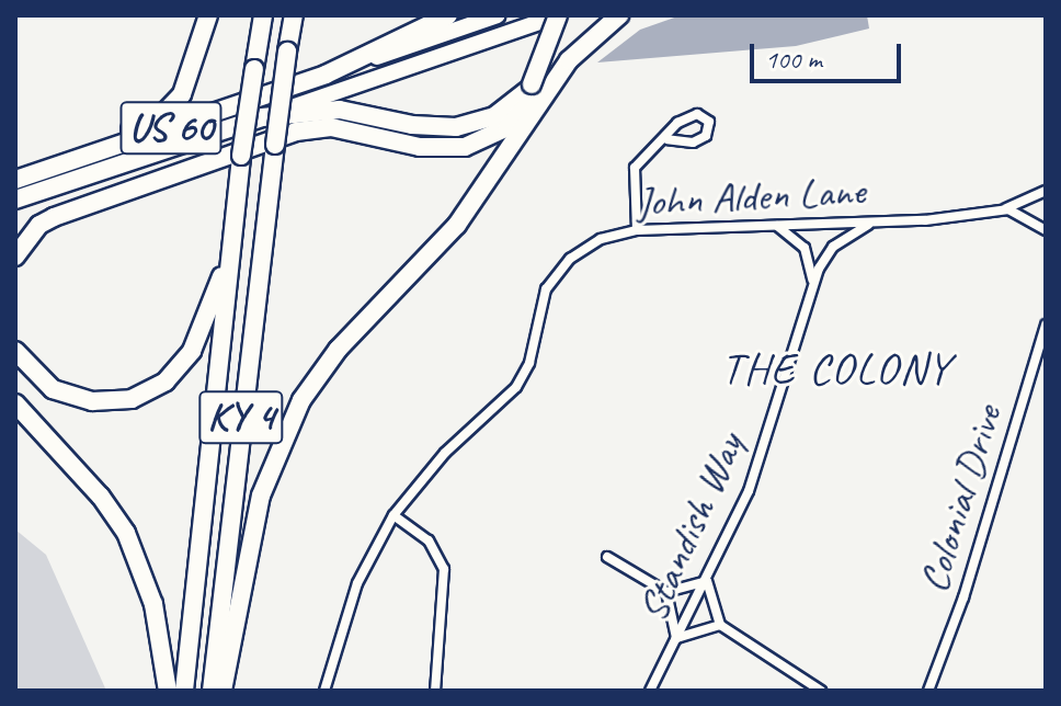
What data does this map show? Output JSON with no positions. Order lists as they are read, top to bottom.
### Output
{
  "streets": {
    "highway": ["US 60", "KY 4"],
    "street": ["John Alden Lane", "Colonial Drive", "Standish Way"]
  },
  "crossings": [
    ["John Alden Lane", "Standish Way"]
  ],
  "districts": ["THE COLONY"],
  "scale_bar": "100 m"
}
